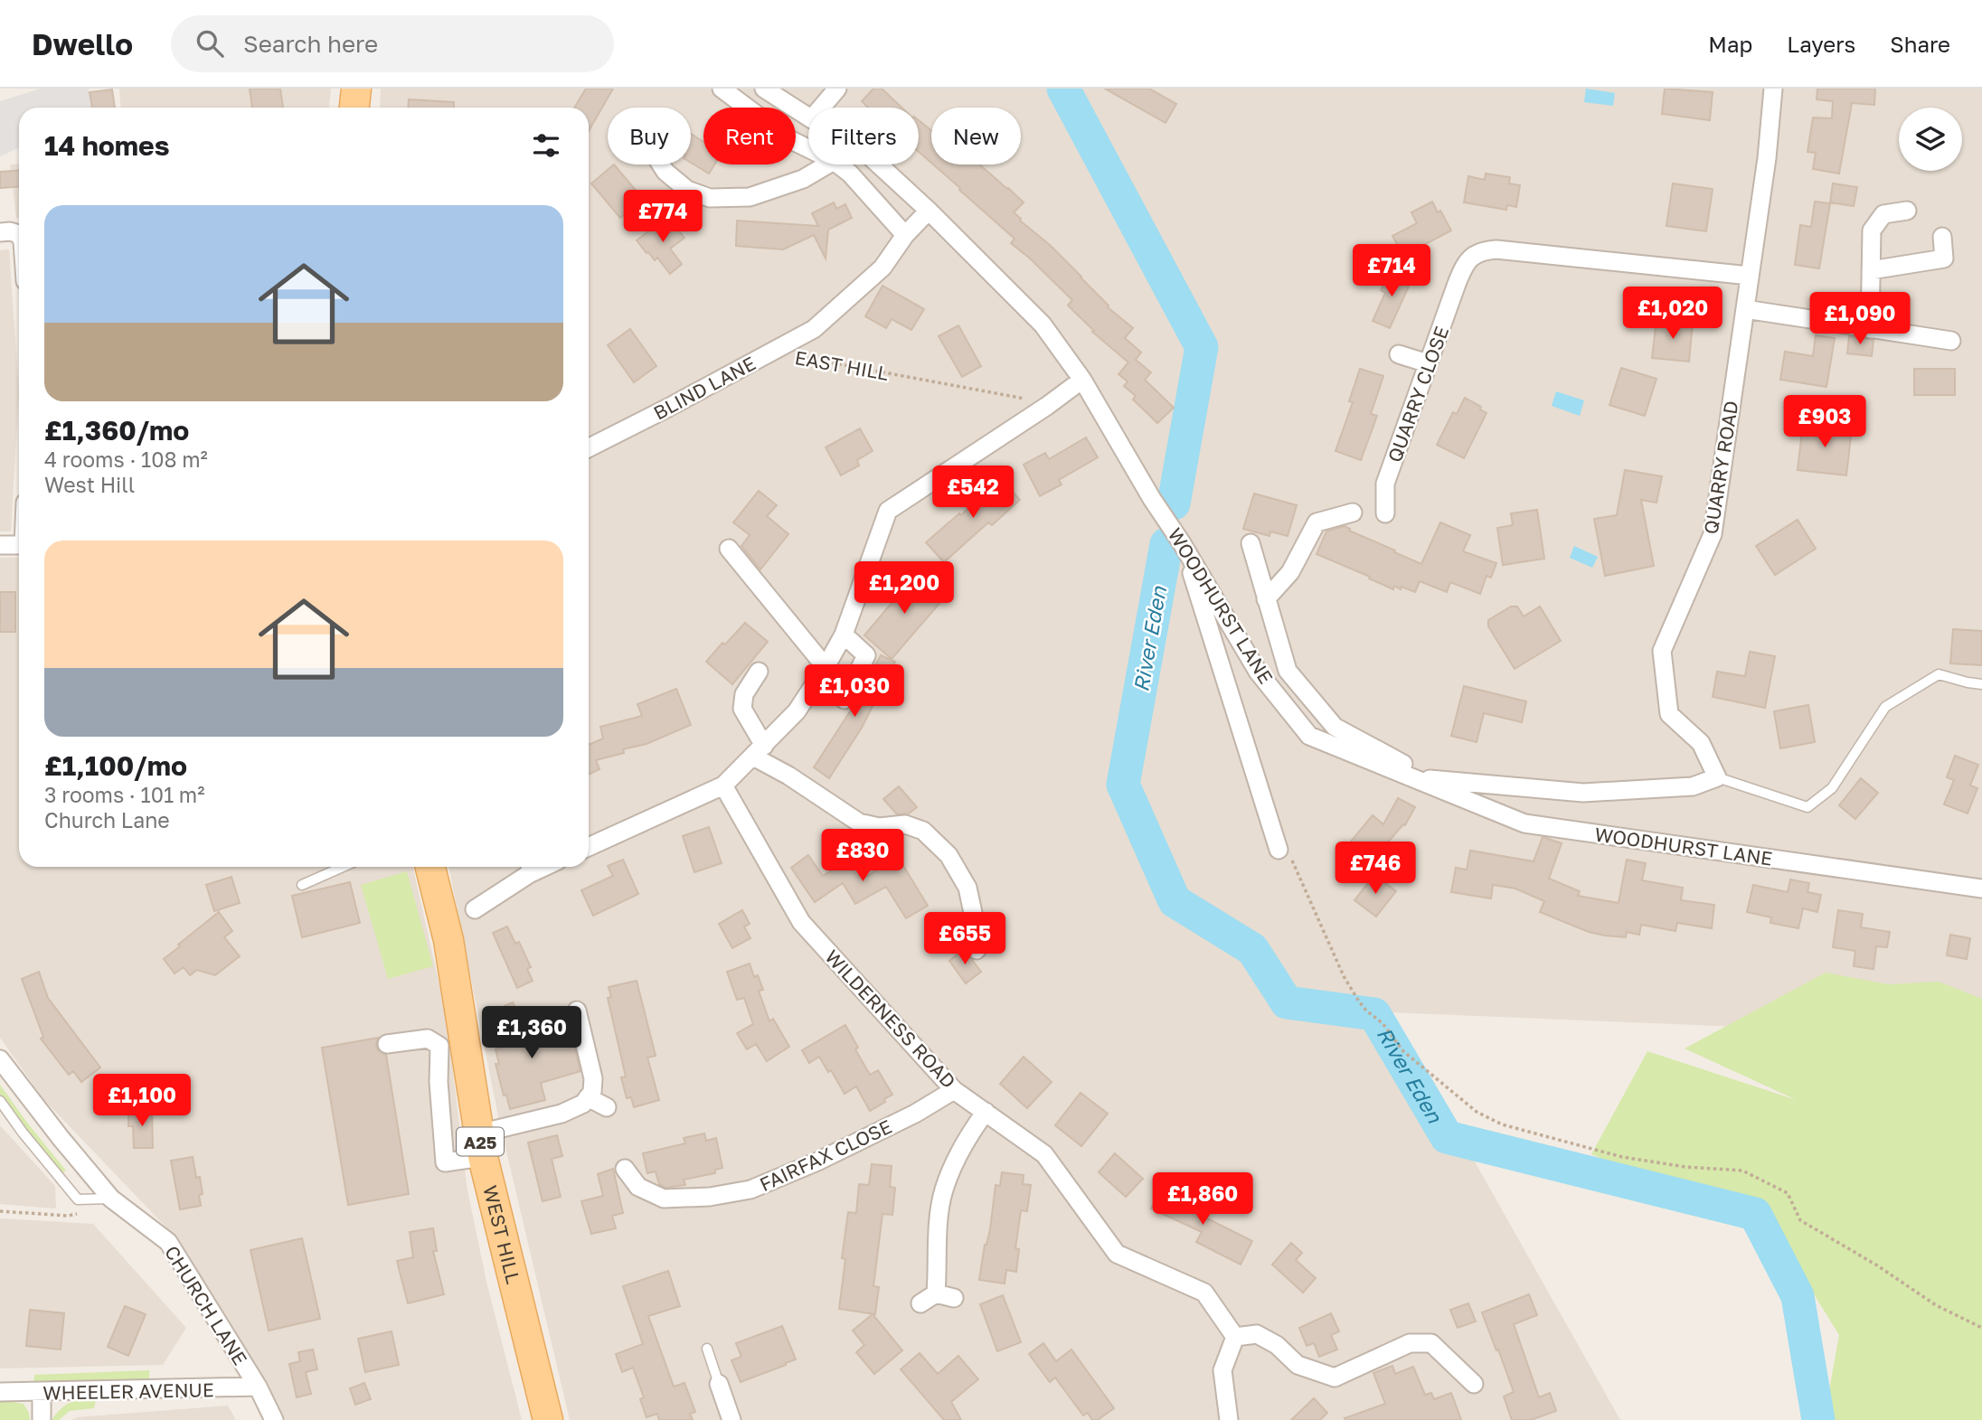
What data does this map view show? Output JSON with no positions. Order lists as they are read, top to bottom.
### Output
{
  "streets": {
    "main road": ["A25", "WEST HILL"],
    "street": [
      "BLIND LANE",
      "QUARRY CLOSE",
      "QUARRY ROAD",
      "WOODHURST LANE",
      "WILDERNESS ROAD",
      "FAIRFAX CLOSE",
      "CHURCH LANE",
      "WHEELER AVENUE"
    ],
    "path": ["EAST HILL"]
  },
  "crossings": [
    ["BLIND LANE", "WOODHURST LANE"],
    ["QUARRY CLOSE", "QUARRY ROAD"],
    ["WILDERNESS ROAD", "FAIRFAX CLOSE"],
    ["CHURCH LANE", "WHEELER AVENUE"]
  ],
  "water": ["River Eden"],
  "page": {
    "header": "Dwello",
    "search": "Search here",
    "nav": ["Map", "Layers", "Share"],
    "chip": [
      "Buy",
      "Rent",
      "Filters",
      "New"
    ],
    "heading": "14 homes",
    "list": [
      {
        "name": "£1,360/mo",
        "note": "4 rooms · 108 m² · West Hill"
      },
      {
        "name": "£1,100/mo",
        "note": "3 rooms · 101 m² · Church Lane"
      }
    ],
    "price": [
      "£774",
      "£714",
      "£1,020",
      "£1,090",
      "£903",
      "£542",
      "£1,200",
      "£1,030",
      "£830",
      "£746",
      "£655",
      "£1,360",
      "£1,100",
      "£1,860"
    ]
  }
}
